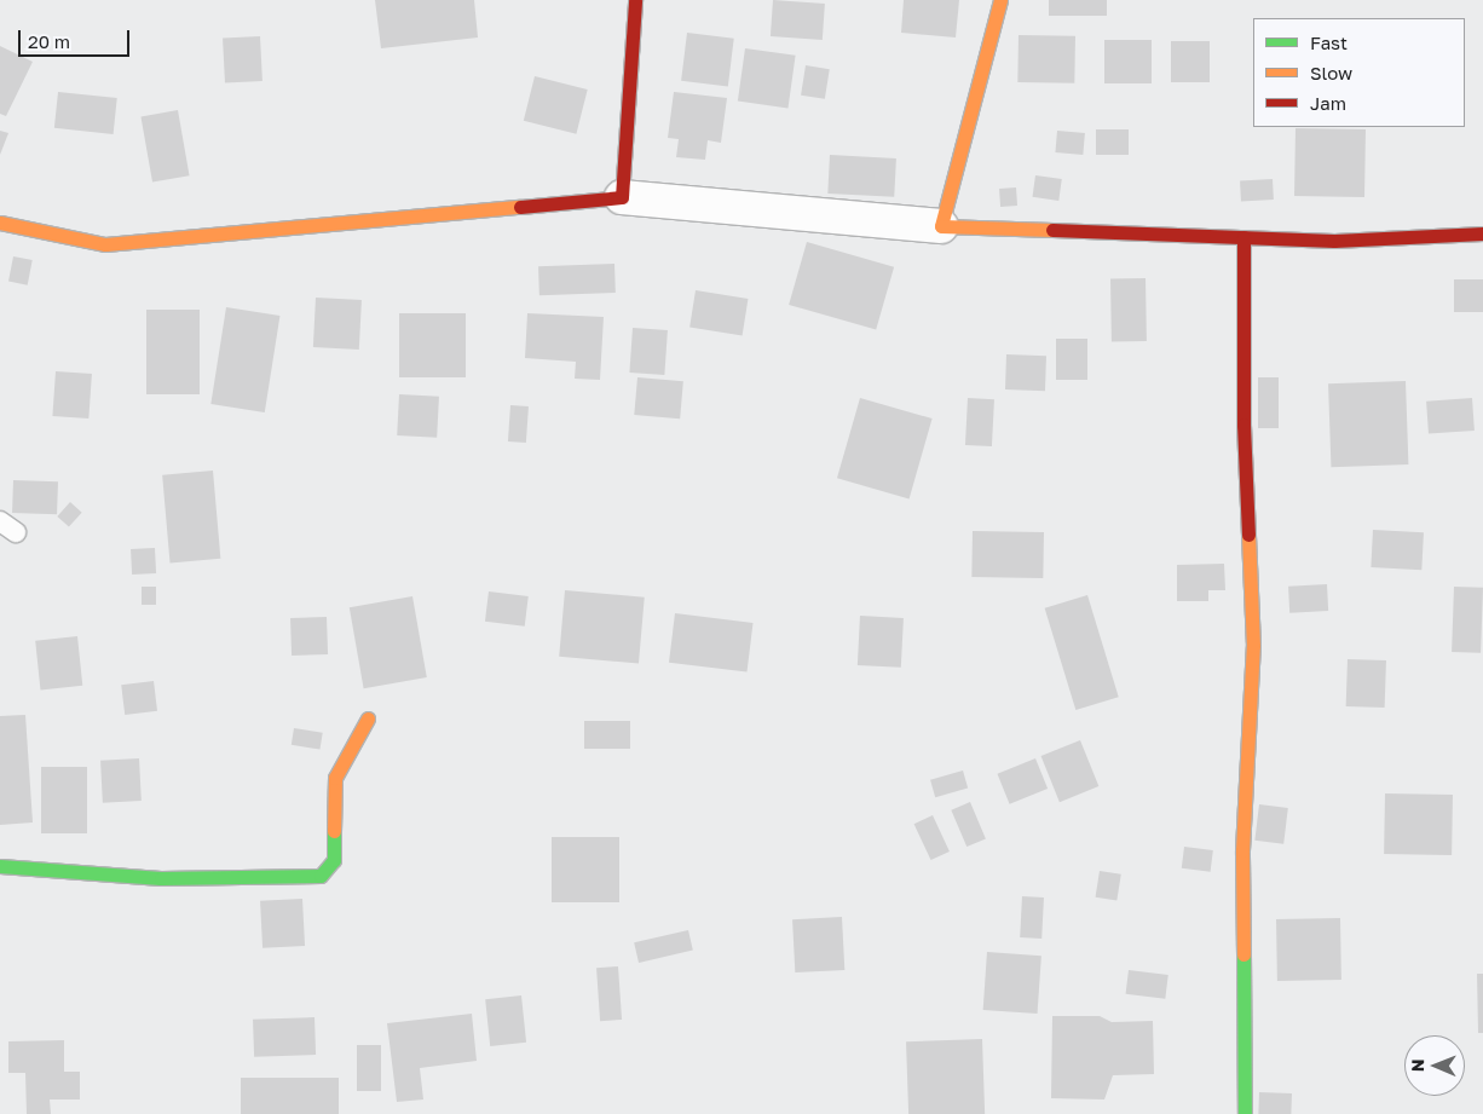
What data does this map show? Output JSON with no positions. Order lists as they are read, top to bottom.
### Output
{
  "legend": ["Fast", "Slow", "Jam"],
  "scale_bar": "20 m",
  "north": "left"
}
